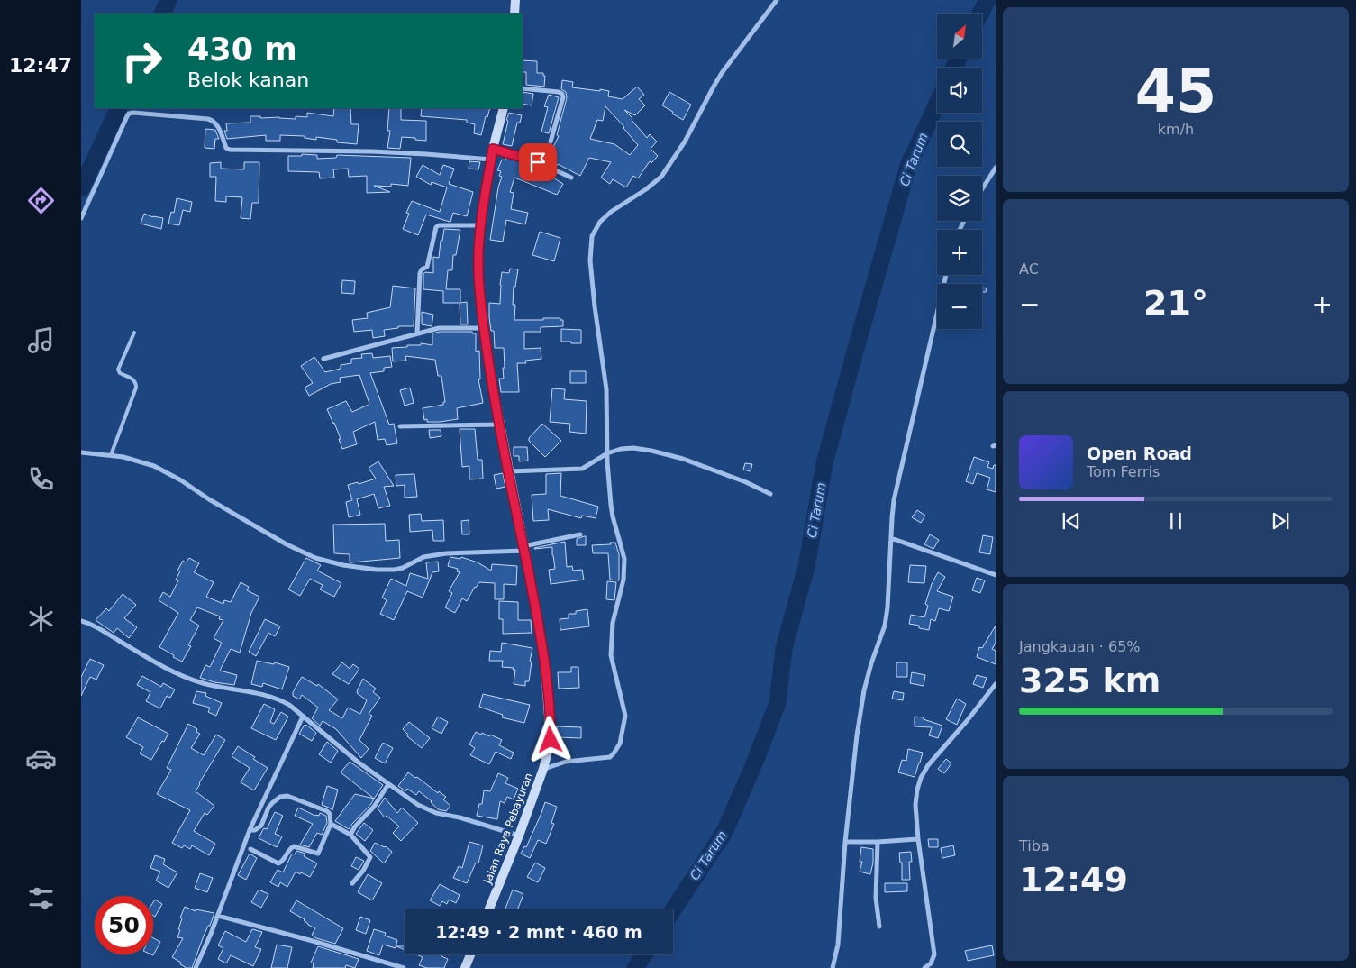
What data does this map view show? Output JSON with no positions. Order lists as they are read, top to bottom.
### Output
{
  "streets": {
    "main road": ["Jalan Raya Pebayuran"]
  },
  "water": ["Ci Tarum"],
  "north": "top right",
  "page": {
    "tabs": "12:47",
    "tile": [
      ["45", "km/h"],
      "AC",
      ["Jangkauan · 65%", "325 km"],
      ["Tiba", "12:49"]
    ],
    "map_buttons": ["+", "−"],
    "turn": ["430 m", "Belok kanan"],
    "heat": ["−", "21°", "+"],
    "song": ["Open Road", "Tom Ferris"],
    "limit": "50",
    "trip": "12:49 · 2 mnt · 460 m"
  }
}
